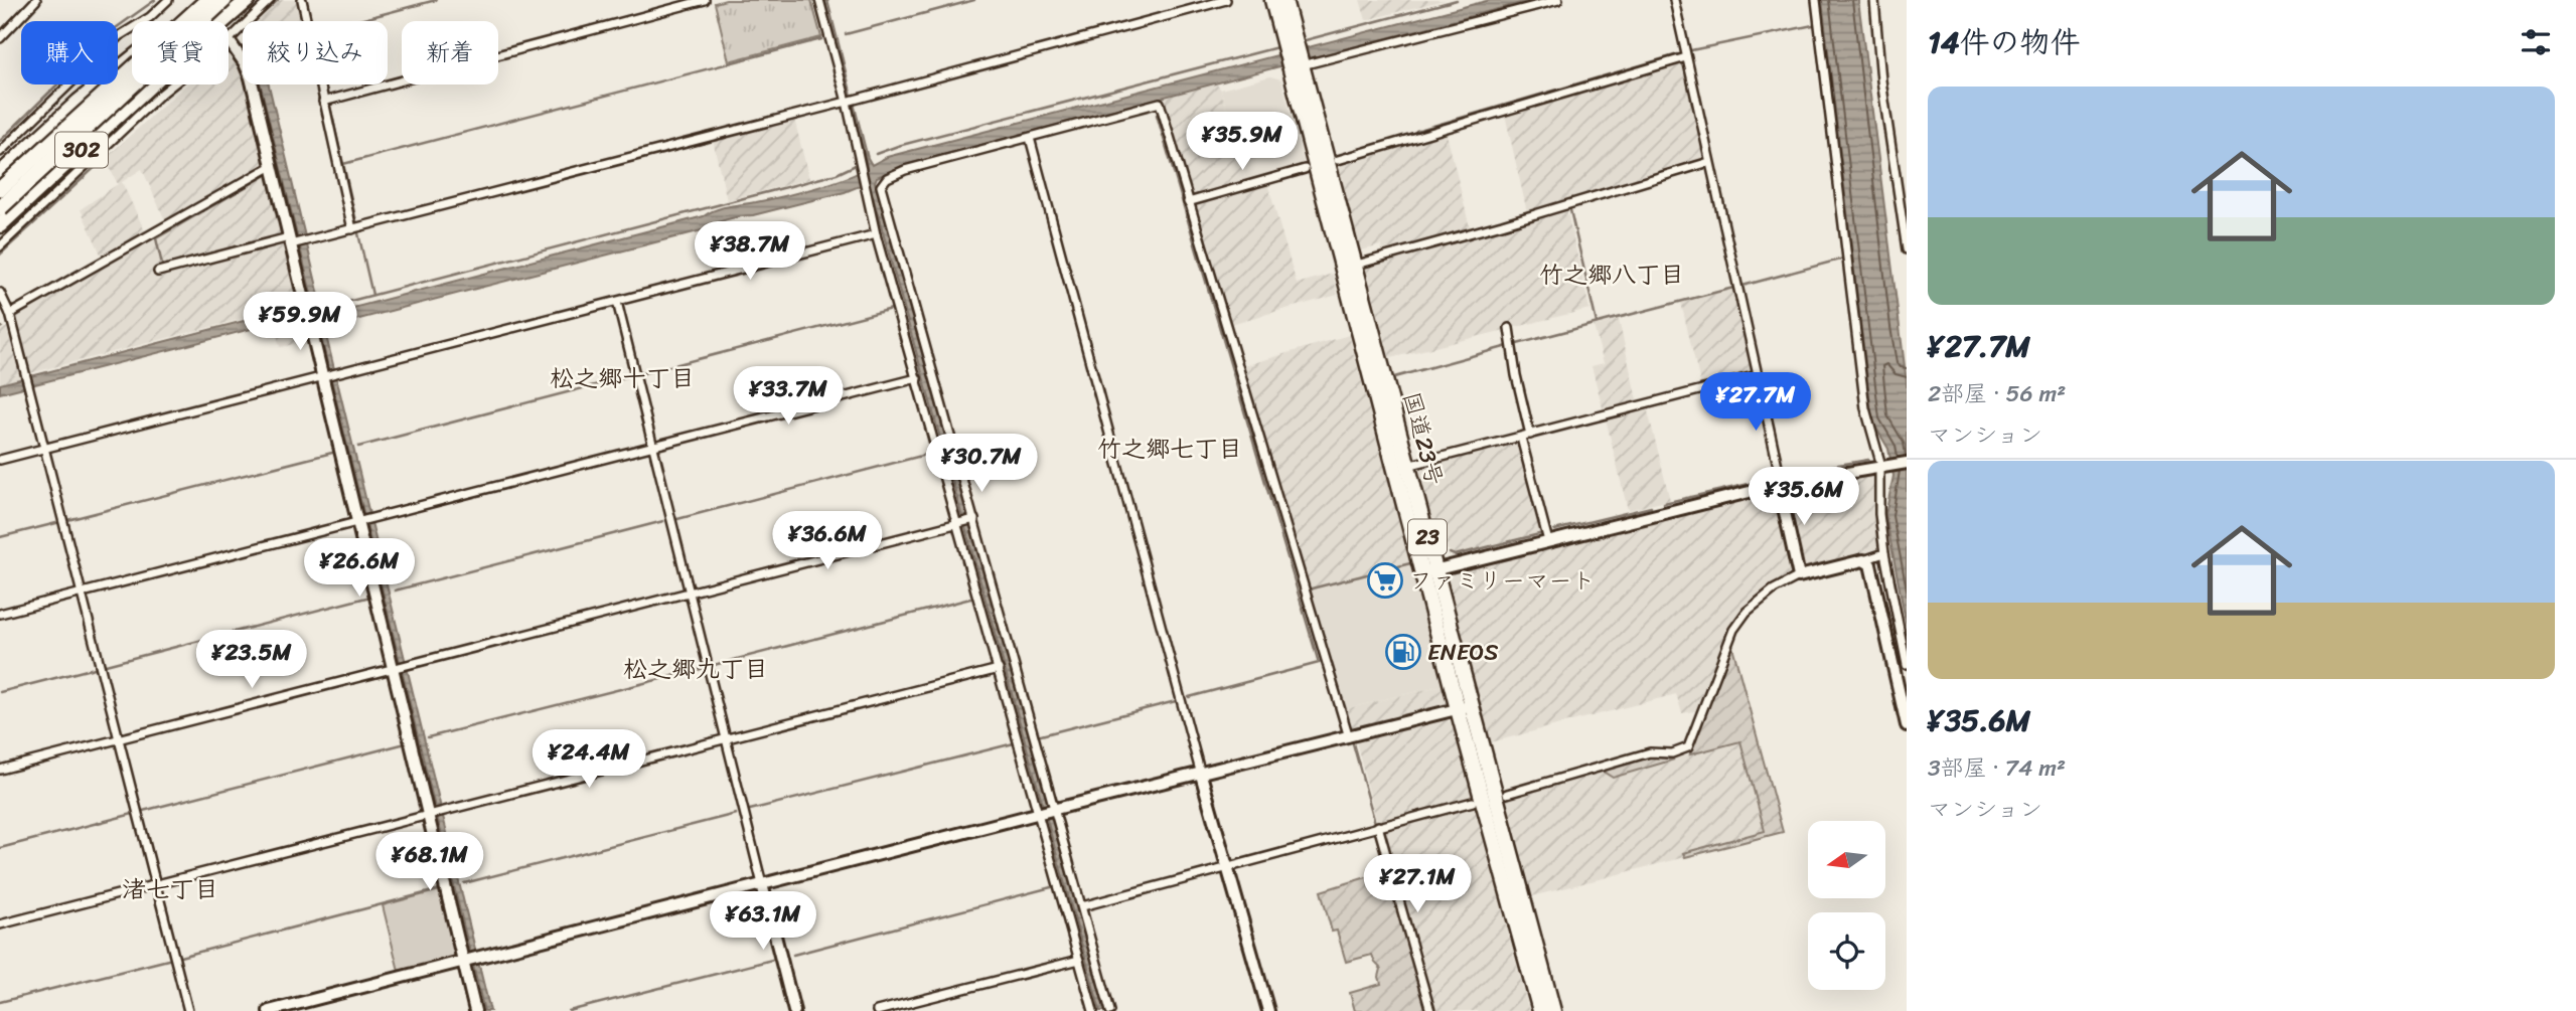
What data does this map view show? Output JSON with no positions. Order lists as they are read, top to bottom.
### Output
{
  "streets": {
    "highway": ["302", "国道23号", "23"]
  },
  "districts": [
    "竹之郷八丁目",
    "松之郷十丁目",
    "竹之郷七丁目",
    "松之郷九丁目",
    "渚七丁目"
  ],
  "places": {
    "supermarket": ["ファミリーマート"],
    "fuel station": ["ENEOS"]
  },
  "north": "left",
  "page": {
    "heading": "14件の物件",
    "chip": [
      "購入",
      "賃貸",
      "絞り込み",
      "新着"
    ],
    "list": [
      {
        "name": "¥27.7M",
        "note": "2部屋 · 56 m² · マンション"
      },
      {
        "name": "¥35.6M",
        "note": "3部屋 · 74 m² · マンション"
      }
    ],
    "price": [
      "¥35.9M",
      "¥38.7M",
      "¥59.9M",
      "¥33.7M",
      "¥27.7M",
      "¥30.7M",
      "¥35.6M",
      "¥36.6M",
      "¥26.6M",
      "¥23.5M",
      "¥24.4M",
      "¥68.1M",
      "¥27.1M",
      "¥63.1M"
    ]
  }
}
